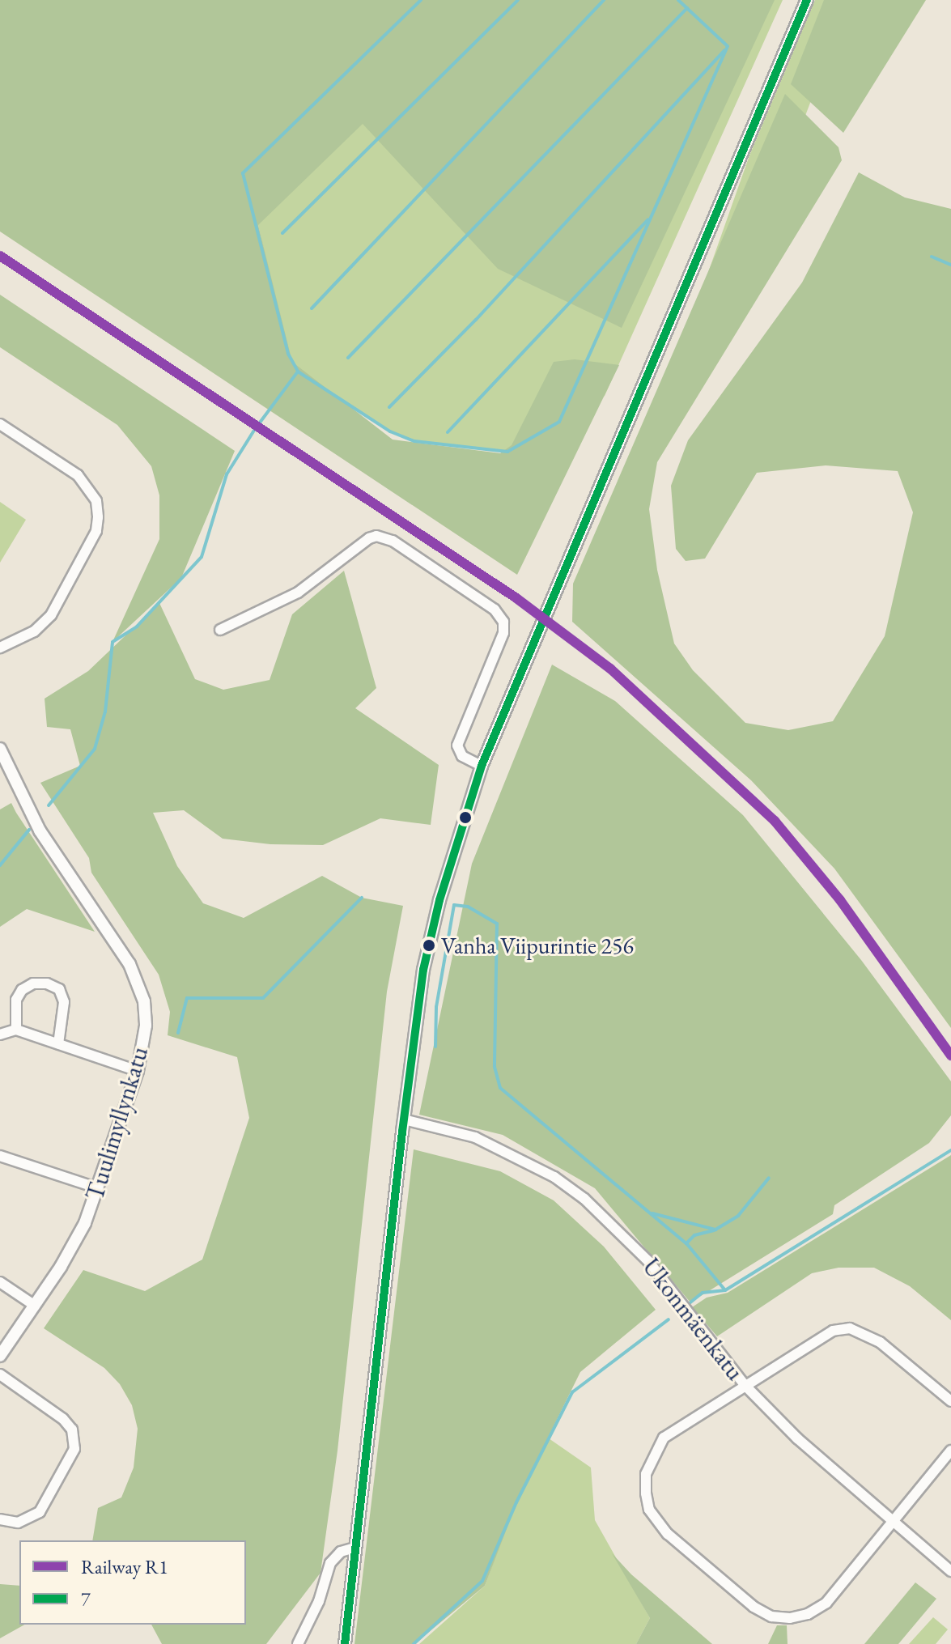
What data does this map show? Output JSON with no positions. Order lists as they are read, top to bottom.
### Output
{
  "streets": {
    "street": ["Tuulimyllynkatu", "Ukonmäenkatu"]
  },
  "places": ["Vanha Viipurintie 256"],
  "lines": ["transit line 7", "rail line R1"],
  "legend": ["Railway R1", "7"]
}
